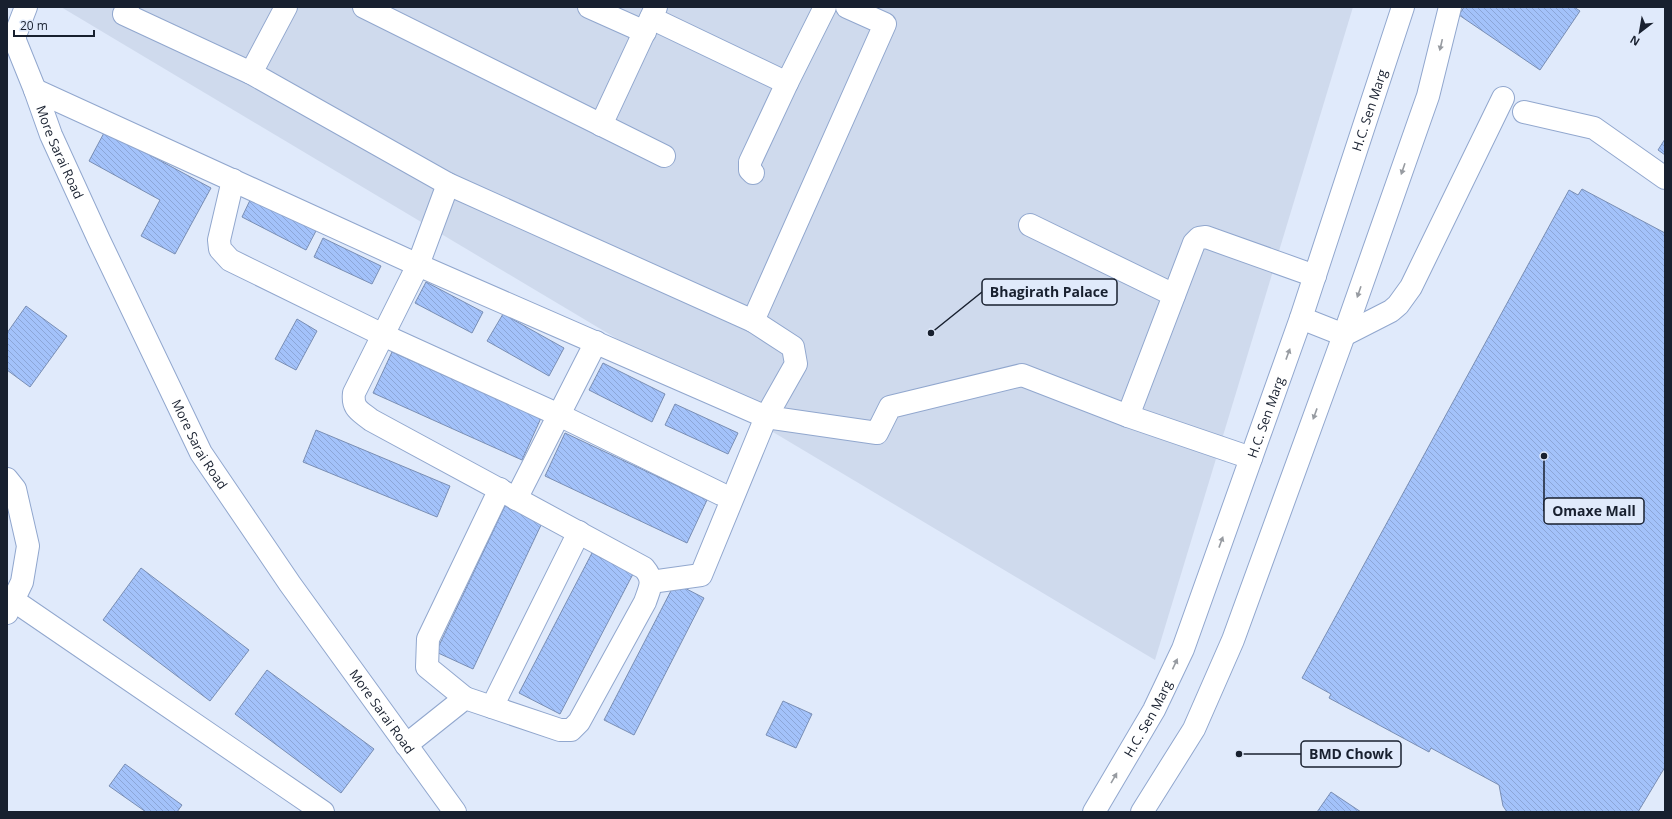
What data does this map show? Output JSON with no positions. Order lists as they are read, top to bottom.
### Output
{
  "streets": {
    "street": ["H.C. Sen Marg", "More Sarai Road"]
  },
  "places": ["Bhagirath Palace", "Omaxe Mall", "BMD Chowk"],
  "scale_bar": "20 m",
  "north": "bottom left"
}
